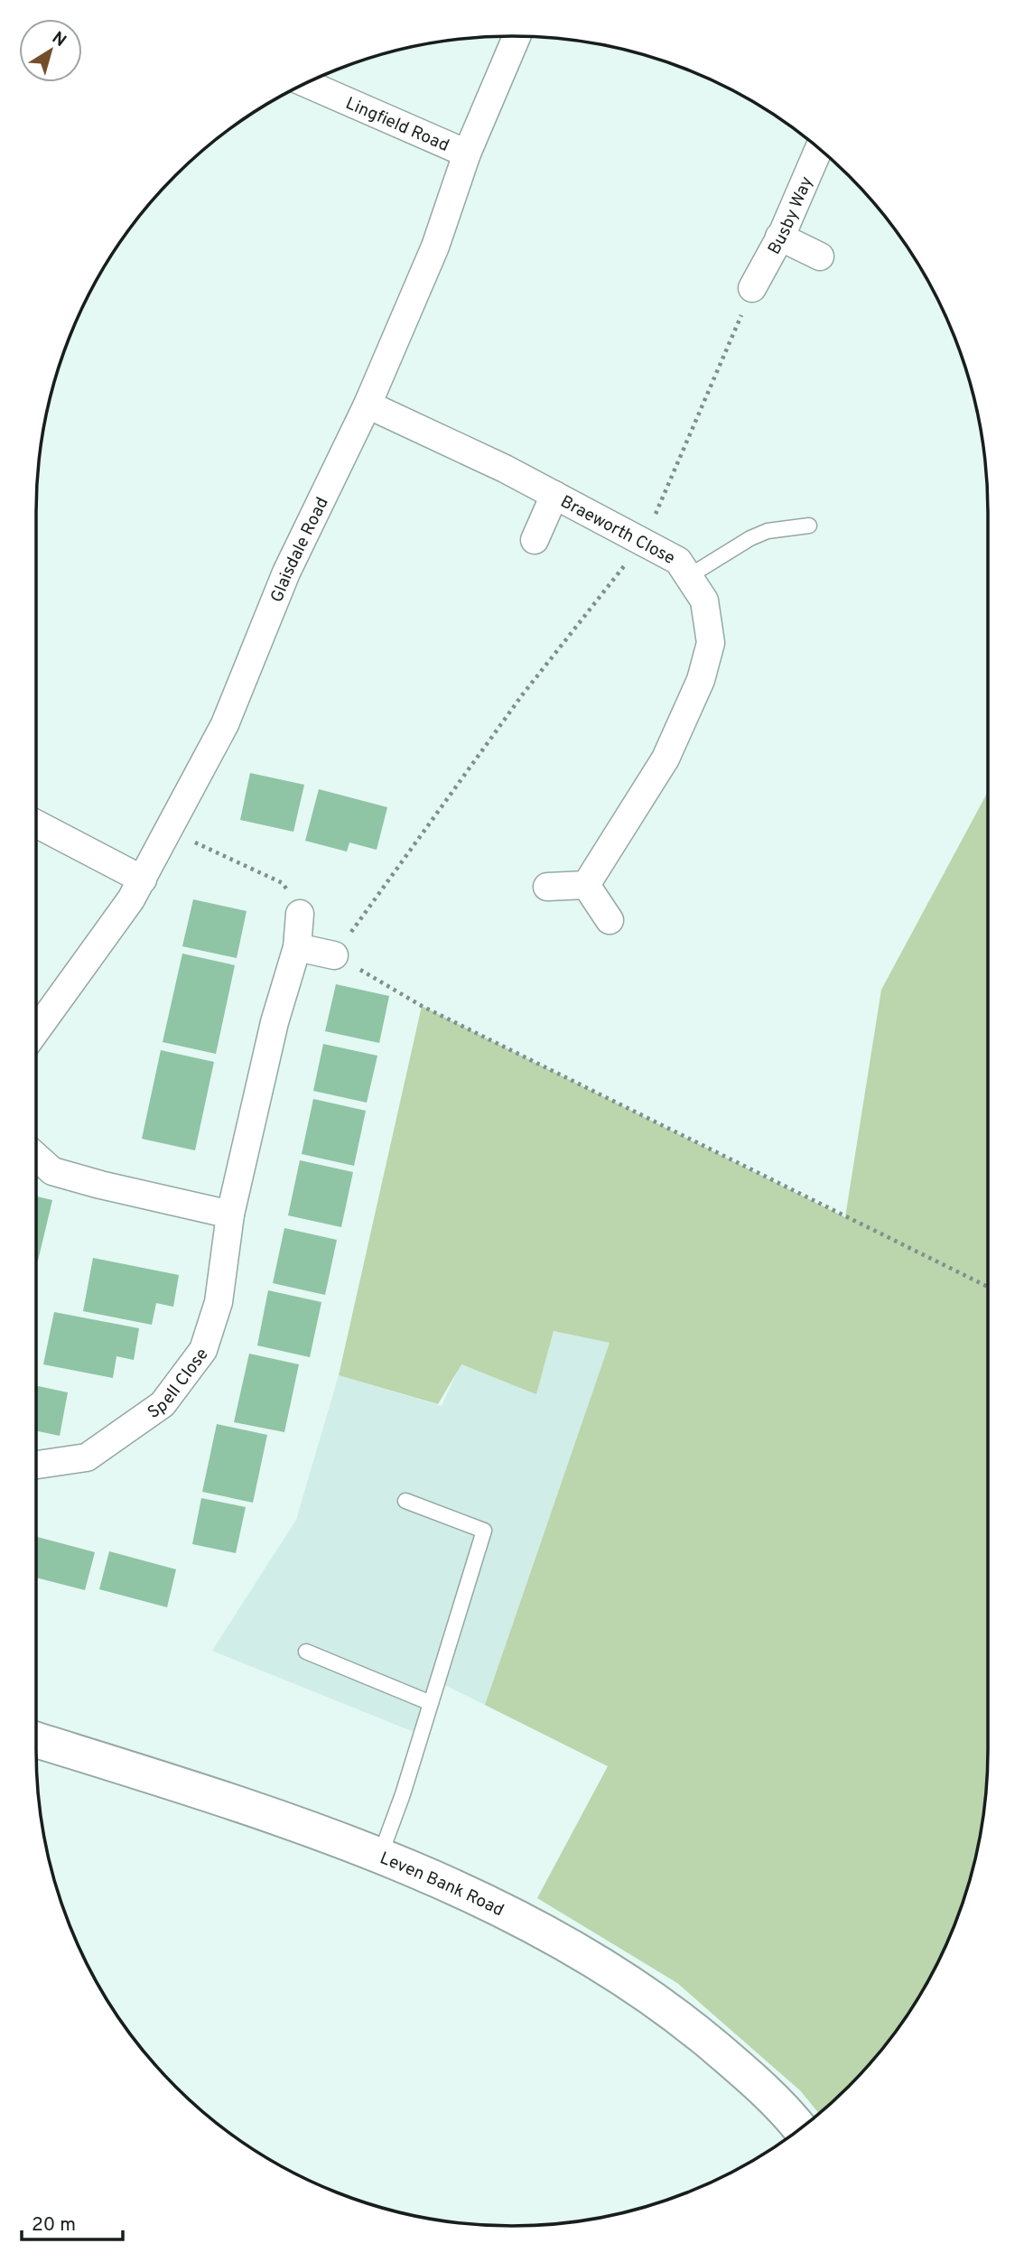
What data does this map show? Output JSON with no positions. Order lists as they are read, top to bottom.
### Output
{
  "streets": {
    "main road": ["Leven Bank Road"],
    "street": [
      "Lingfield Road",
      "Busby Way",
      "Braeworth Close",
      "Glaisdale Road",
      "Spell Close"
    ]
  },
  "crossings": [
    ["Lingfield Road", "Glaisdale Road"],
    ["Braeworth Close", "Glaisdale Road"]
  ],
  "scale_bar": "20 m",
  "north": "top right"
}
